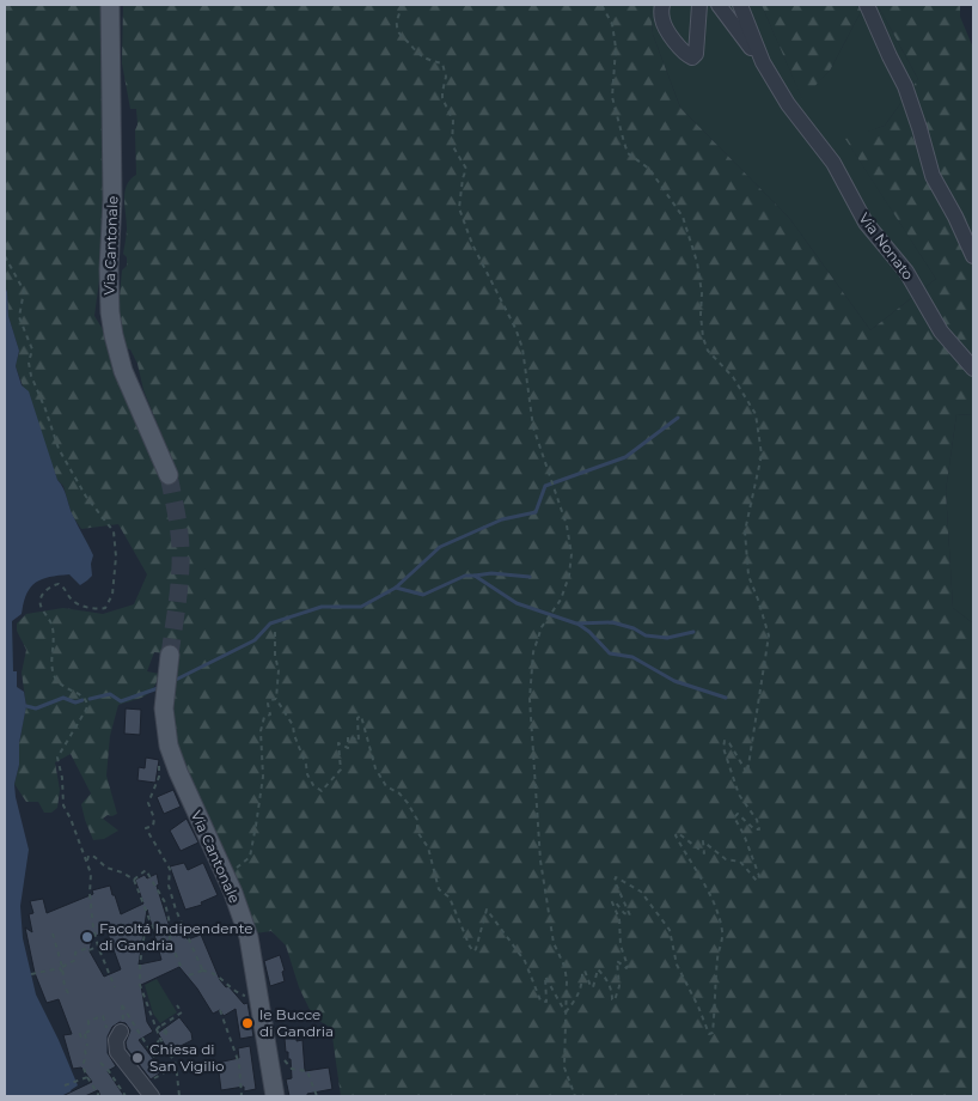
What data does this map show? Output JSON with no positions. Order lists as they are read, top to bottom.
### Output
{
  "streets": {
    "main road": ["Via Cantonale"],
    "street": ["Via Nonato"]
  },
  "places": ["Facoltá Indipendente di Gandria", "le Bucce di Gandria", "Chiesa di San Vigilio"]
}
